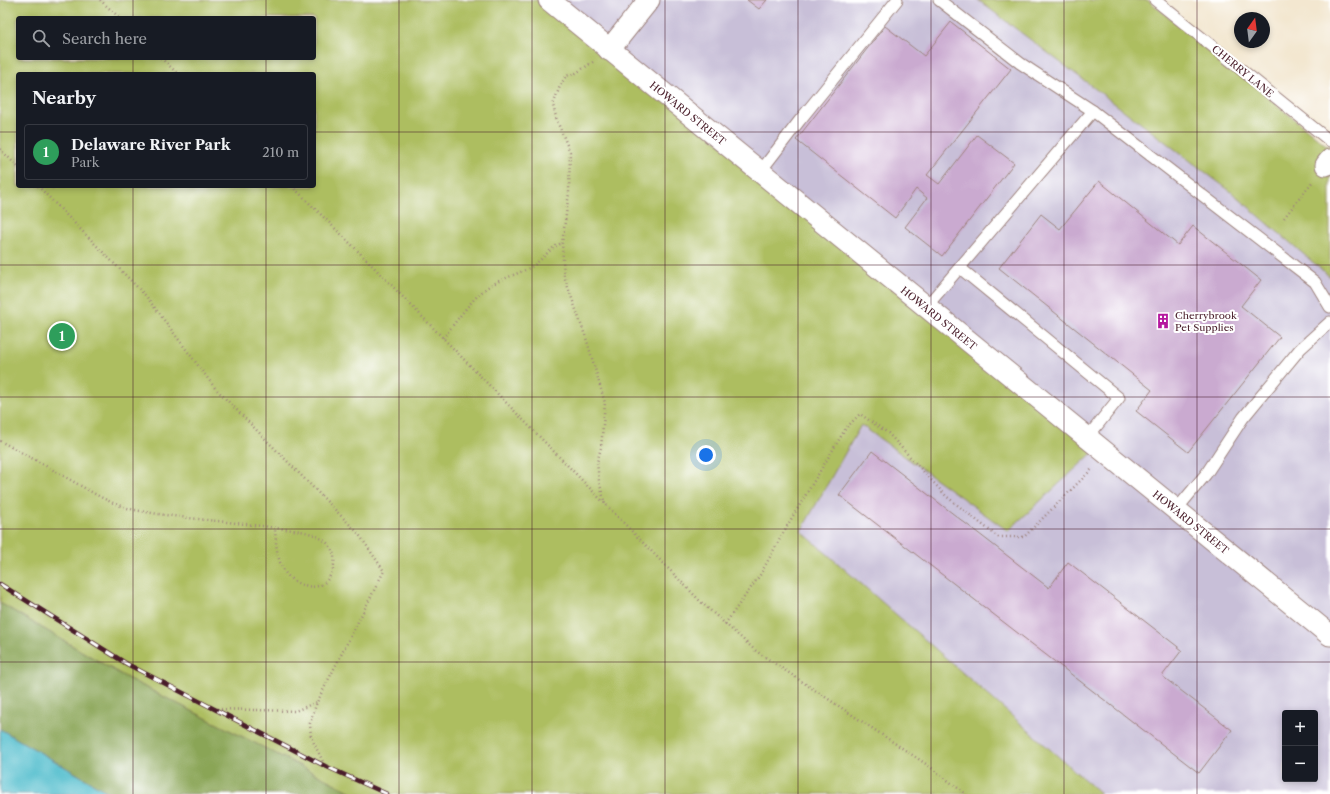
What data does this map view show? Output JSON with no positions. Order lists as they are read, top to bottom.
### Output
{
  "streets": {
    "street": ["HOWARD STREET"],
    "lane": ["CHERRY LANE"]
  },
  "places": {
    "building": ["Cherrybrook Pet Supplies"]
  },
  "north": "top",
  "page": {
    "search": "Search here",
    "heading": "Nearby",
    "list": [
      {
        "mark": "1",
        "name": "Delaware River Park",
        "note": "Park",
        "value": "210 m"
      }
    ],
    "pins": "1",
    "map_buttons": ["+", "−"]
  }
}
